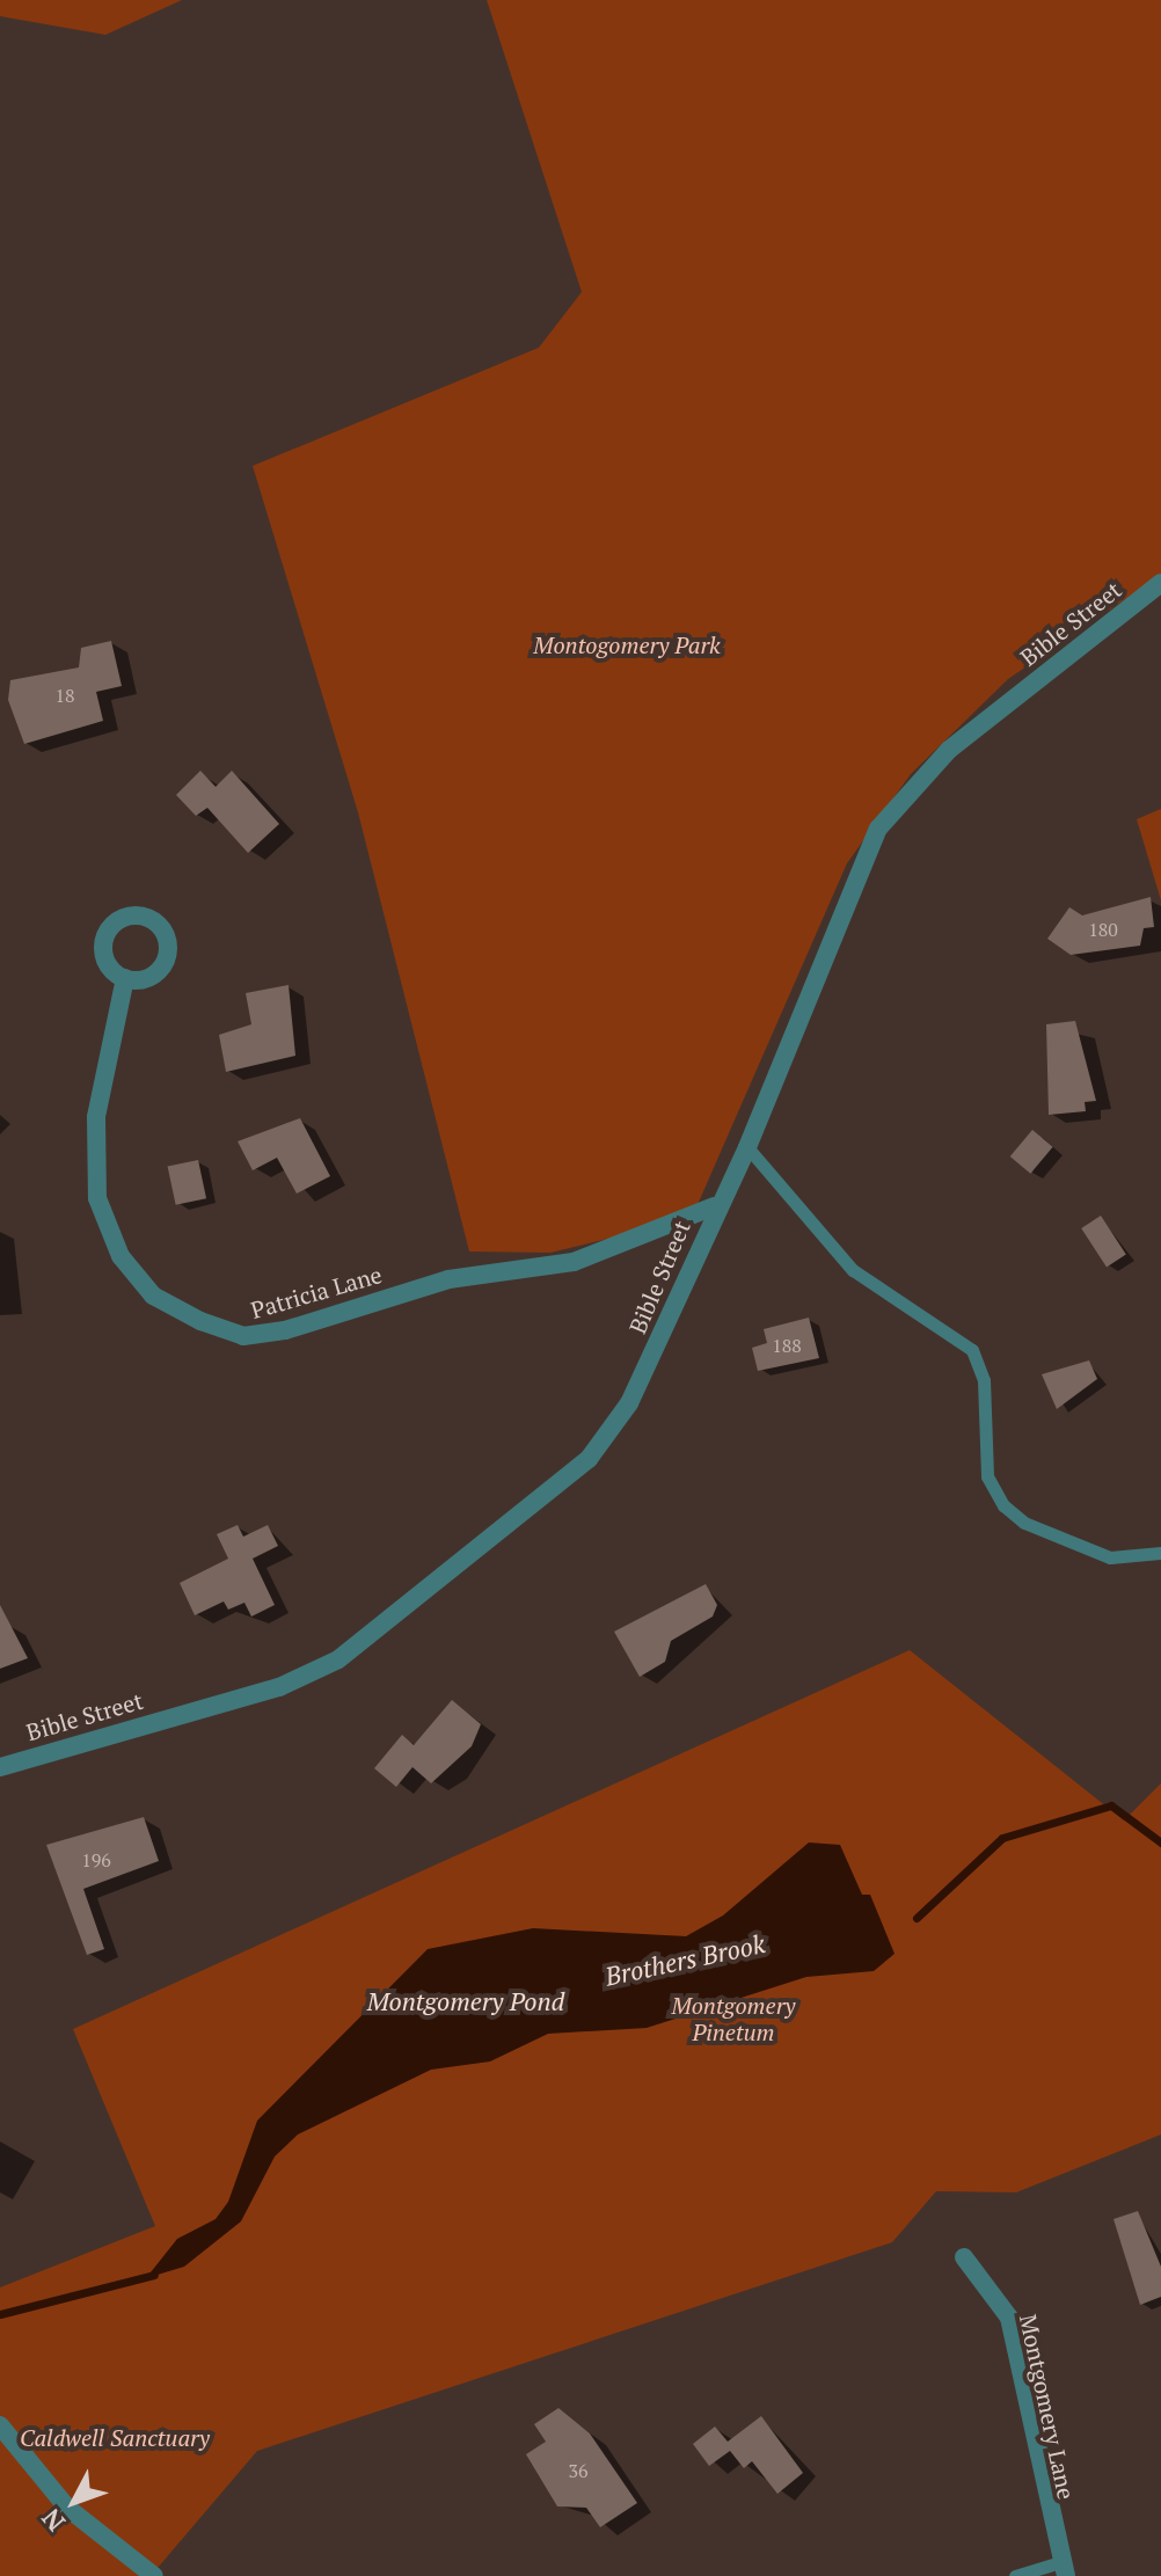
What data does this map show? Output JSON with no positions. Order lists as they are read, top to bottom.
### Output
{
  "streets": {
    "street": ["Bible Street", "Patricia Lane", "Montgomery Lane"]
  },
  "crossings": [
    ["Bible Street", "Patricia Lane"]
  ],
  "water": ["Brothers Brook", "Montgomery Pond"],
  "parks": ["Montogomery Park", "Montgomery Pinetum", "Caldwell Sanctuary"],
  "house_numbers": [
    "18",
    "180",
    "188",
    "196",
    "36"
  ],
  "north": "bottom left"
}
